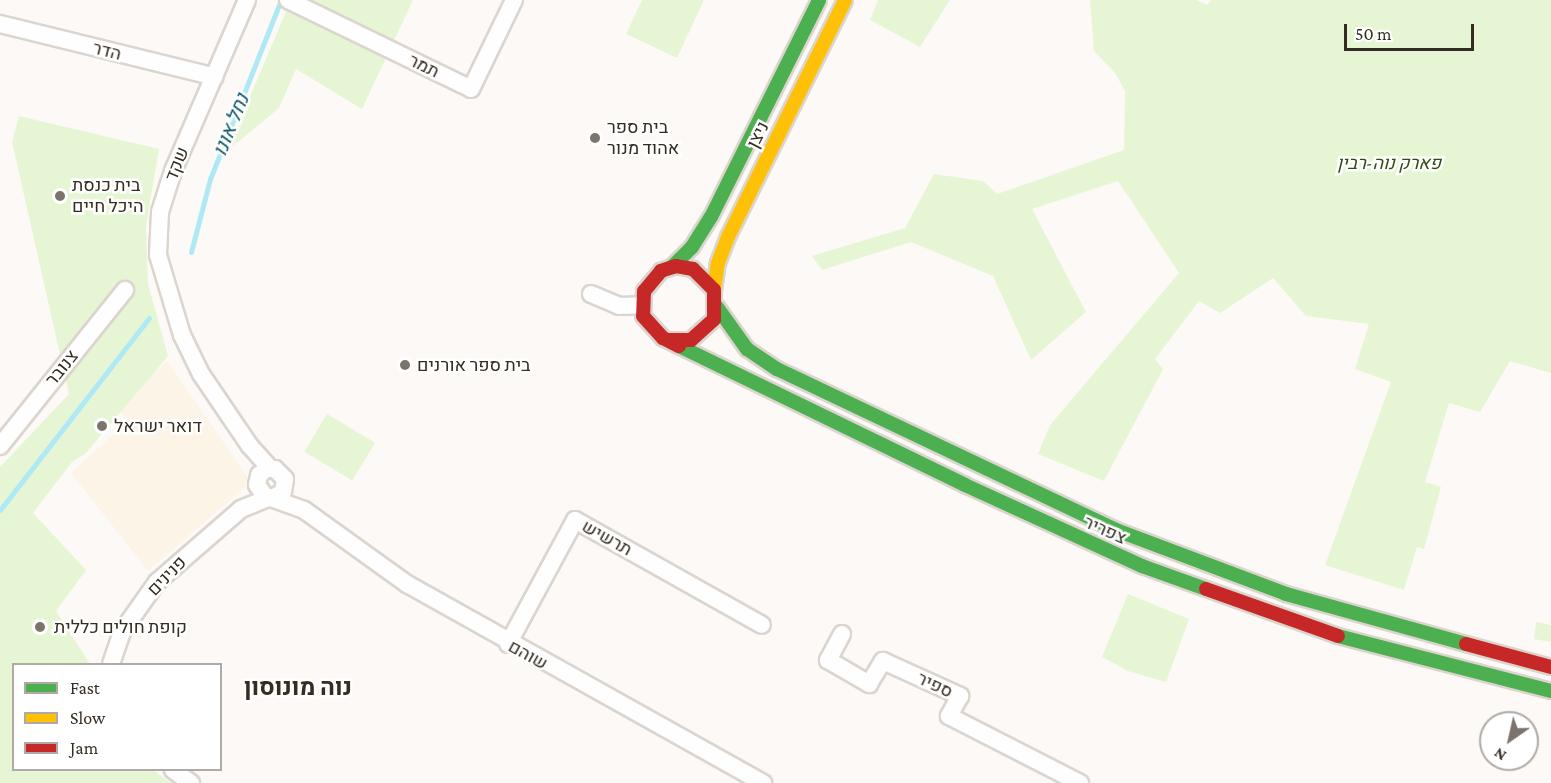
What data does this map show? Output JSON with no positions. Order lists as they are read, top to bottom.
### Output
{
  "streets": {
    "street": [
      "הדר",
      "תמר",
      "ניצן",
      "שקד",
      "צנובר",
      "צפריר",
      "תרשיש",
      "פנינים",
      "שוהם",
      "ספיר"
    ]
  },
  "crossings": [
    ["הדר", "שקד"],
    ["ניצן", "צפריר"],
    ["תרשיש", "שוהם"],
    ["פנינים", "שוהם"]
  ],
  "districts": ["נוה מונוסון"],
  "water": ["נחל אונו"],
  "parks": ["פארק נוה-רבין"],
  "places": [
    "בית ספר אהוד מנור",
    "בית כנסת היכל חיים",
    "בית ספר אורנים",
    "דואר ישראל",
    "קופת חולים כללית"
  ],
  "legend": ["Fast", "Slow", "Jam"],
  "scale_bar": "50 m",
  "north": "bottom left"
}
